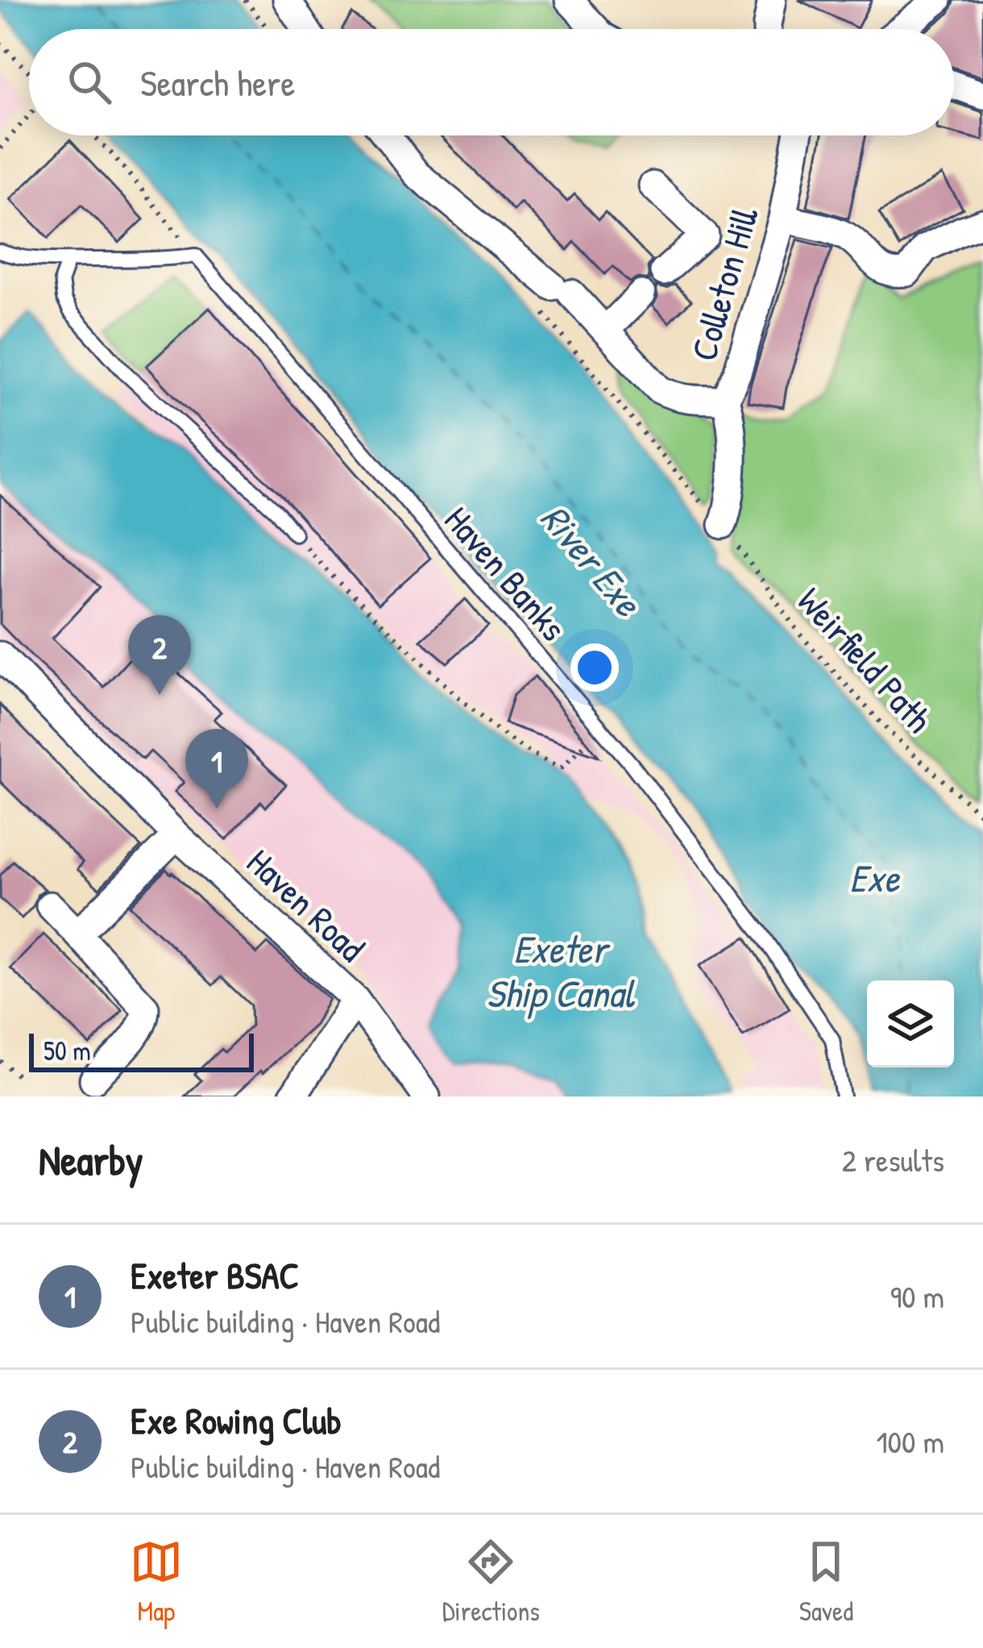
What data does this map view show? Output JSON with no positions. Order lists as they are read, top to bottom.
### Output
{
  "streets": {
    "street": ["Colleton Hill", "Haven Road"],
    "lane": ["Haven Banks"],
    "path": ["Weirfield Path"]
  },
  "crossings": [
    ["Colleton Hill", "Weirfield Path"]
  ],
  "water": ["River Exe", "Exe", "Exeter Ship Canal"],
  "scale_bar": "50 m",
  "page": {
    "search": "Search here",
    "pins": ["2", "1"],
    "scale": "50 m",
    "heading": ["Nearby", "2 results"],
    "list": [
      {
        "mark": "1",
        "name": "Exeter BSAC",
        "note": "Public building · Haven Road",
        "value": "90 m"
      },
      {
        "mark": "2",
        "name": "Exe Rowing Club",
        "note": "Public building · Haven Road",
        "value": "100 m"
      }
    ],
    "nav": ["Map", "Directions", "Saved"]
  }
}
